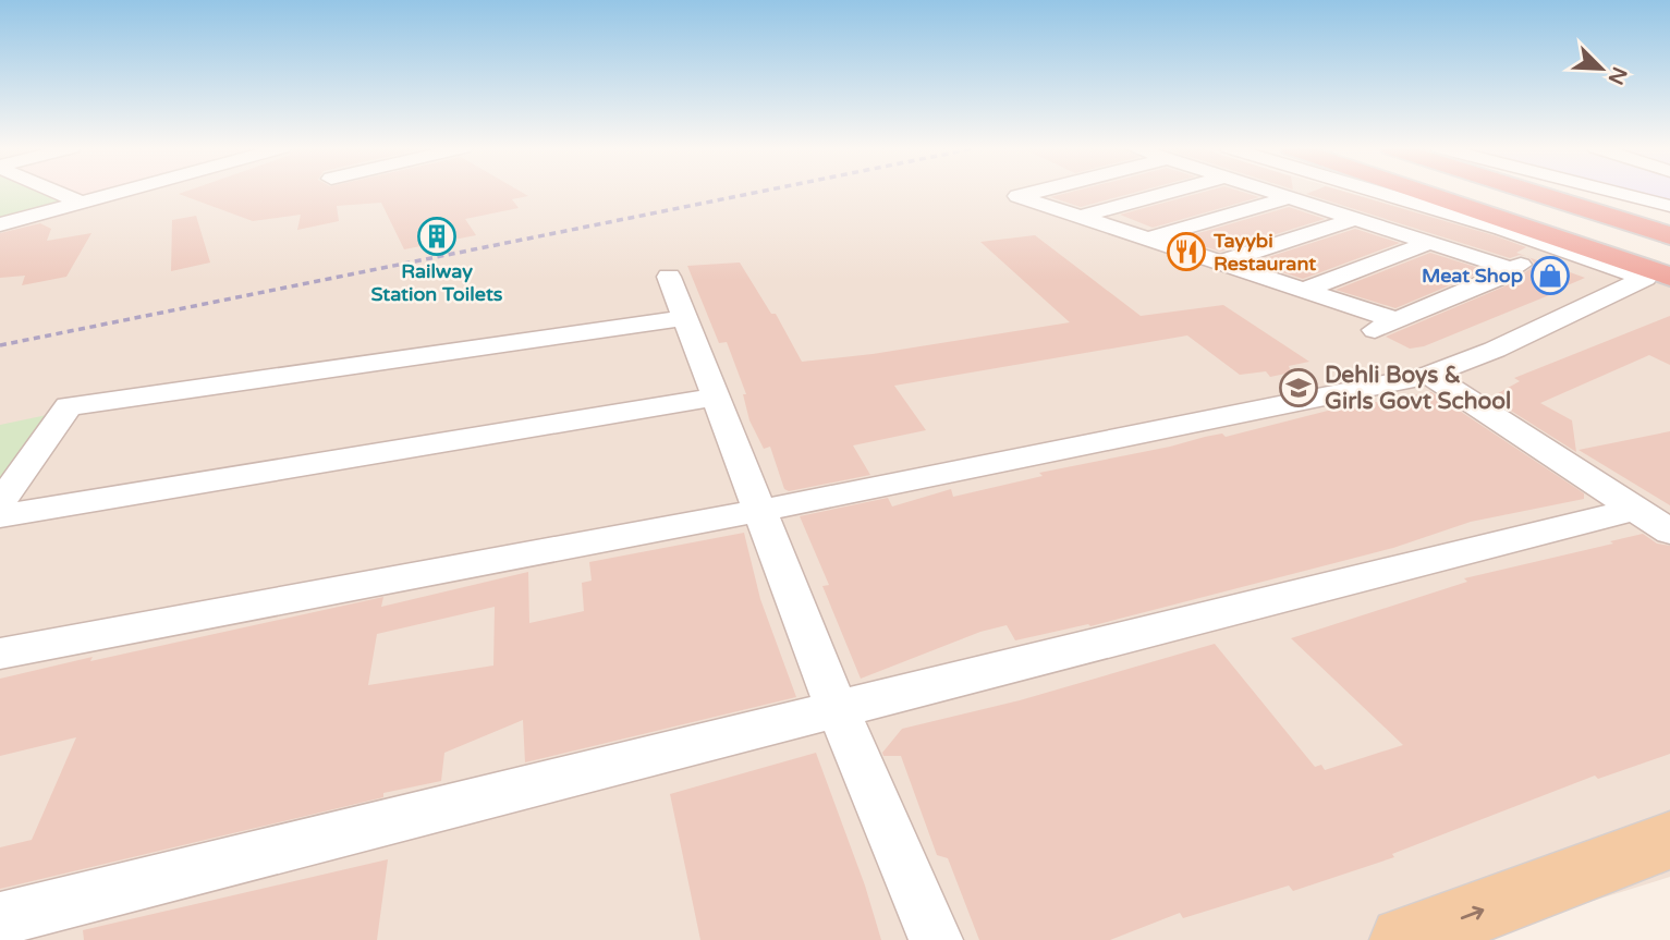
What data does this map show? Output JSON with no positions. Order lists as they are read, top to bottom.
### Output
{
  "places": {
    "building": ["Railway Station Toilets"],
    "restaurant": ["Tayybi Restaurant"],
    "shop": ["Meat Shop"],
    "school or university": ["Dehli Boys & Girls Govt School"]
  },
  "north": "bottom right"
}
